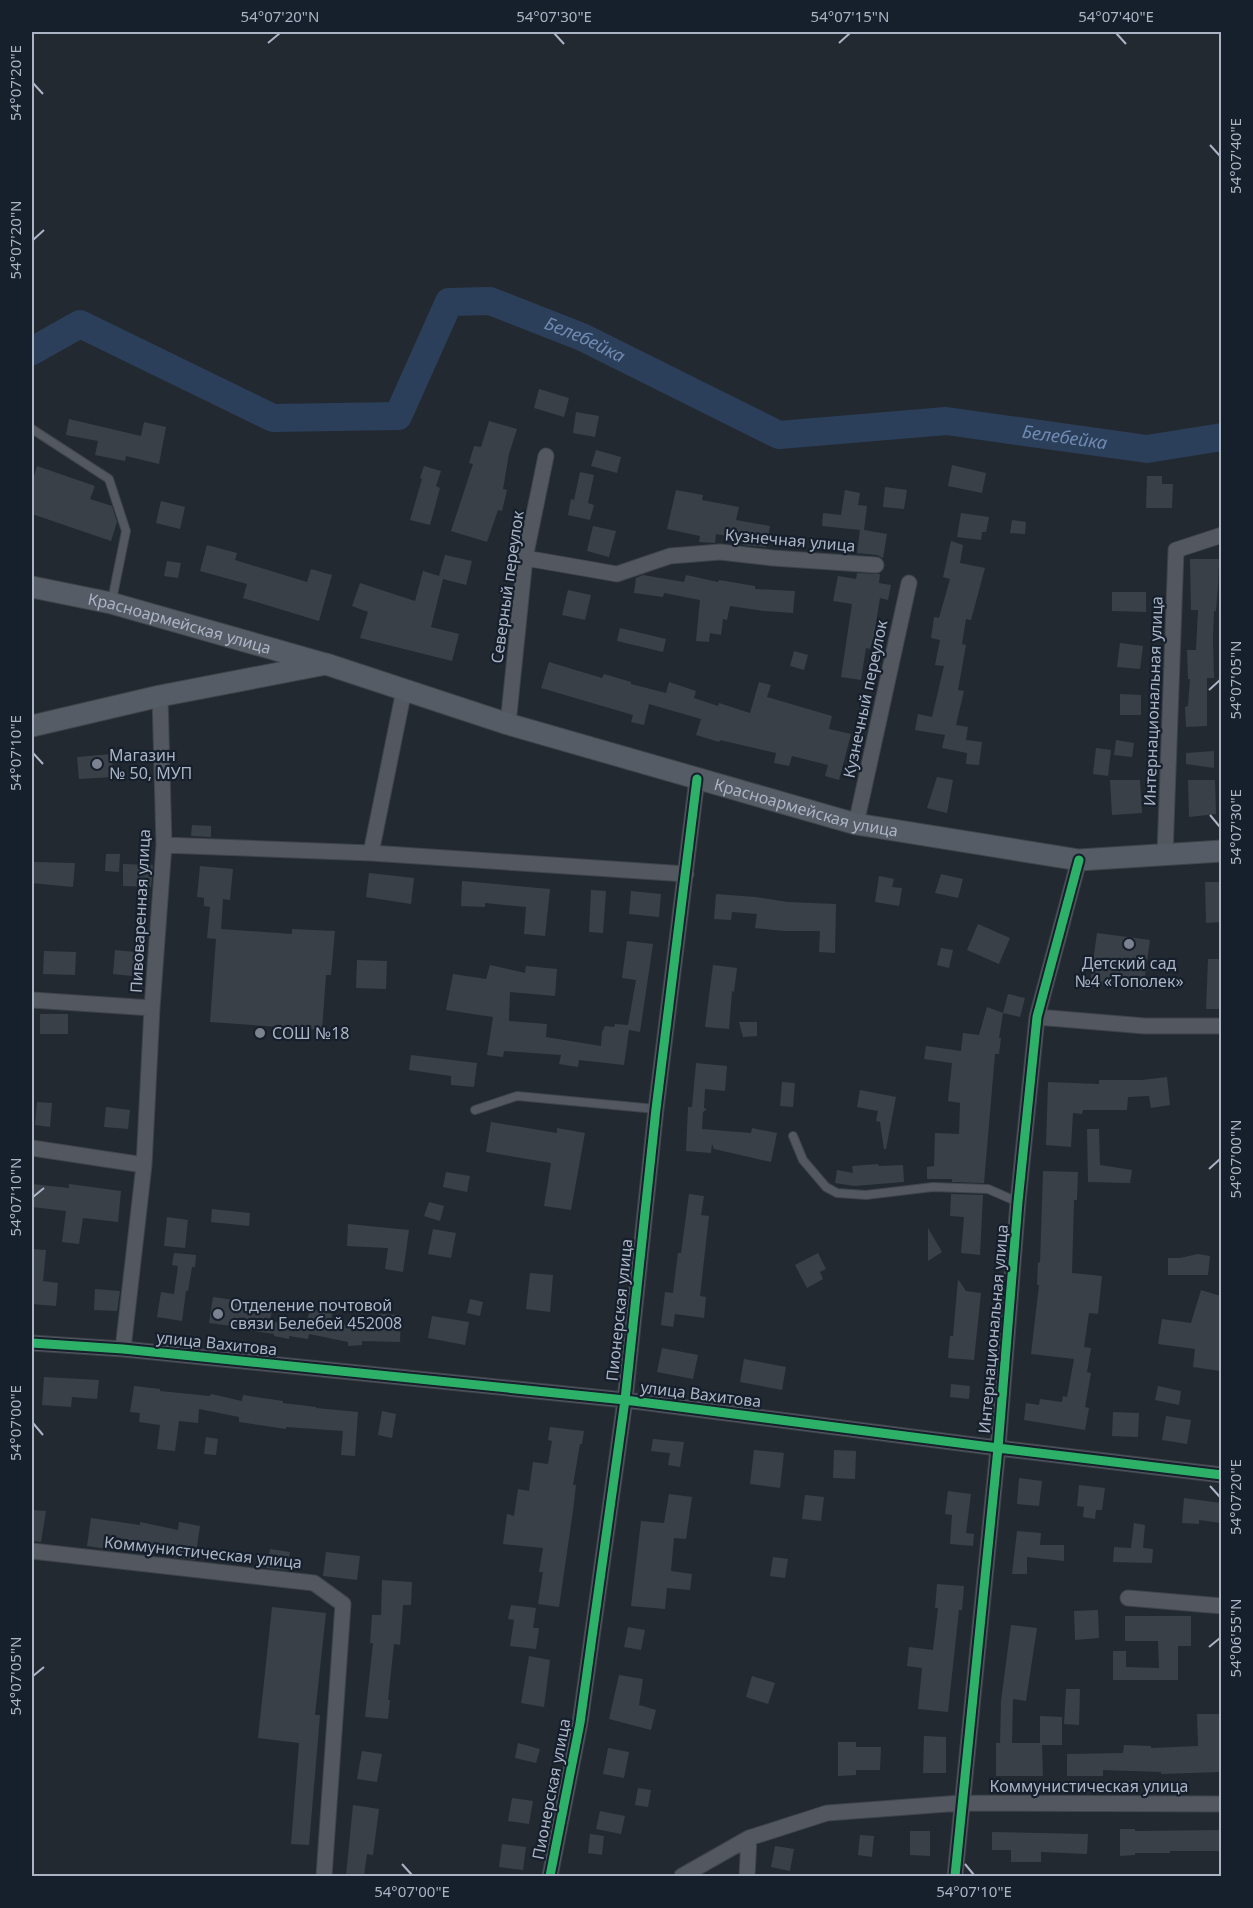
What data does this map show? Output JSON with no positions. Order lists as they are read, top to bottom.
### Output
{
  "streets": {
    "main road": ["Красноармейская улица"],
    "street": [
      "Кузнечная улица",
      "Северный переулок",
      "Кузнечный переулок",
      "Интернациональная улица",
      "Пивоваренная улица",
      "Пионерская улица",
      "улица Вахитова",
      "Коммунистическая улица"
    ]
  },
  "crossings": [
    ["Кузнечная улица", "Северный переулок"],
    ["Северный переулок", "Красноармейская улица"],
    ["Красноармейская улица", "Кузнечный переулок"],
    ["Красноармейская улица", "Интернациональная улица"],
    ["Красноармейская улица", "Пивоваренная улица"],
    ["Красноармейская улица", "Пионерская улица"],
    ["Интернациональная улица", "улица Вахитова"],
    ["Интернациональная улица", "Коммунистическая улица"],
    ["Пионерская улица", "улица Вахитова"]
  ],
  "water": ["Белебейка"],
  "places": [
    "Магазин № 50, МУП",
    "Детский сад №4 «Тополек»",
    "СОШ №18",
    "Отделение почтовой связи Белебей 452008"
  ],
  "coordinates": [
    "54°07'20\"N",
    "54°07'30\"E",
    "54°07'15\"N",
    "54°07'40\"E",
    "54°07'20\"E",
    "54°07'05\"N",
    "54°07'10\"E",
    "54°07'00\"N",
    "54°07'10\"N",
    "54°07'00\"E",
    "54°06'55\"N"
  ]
}
